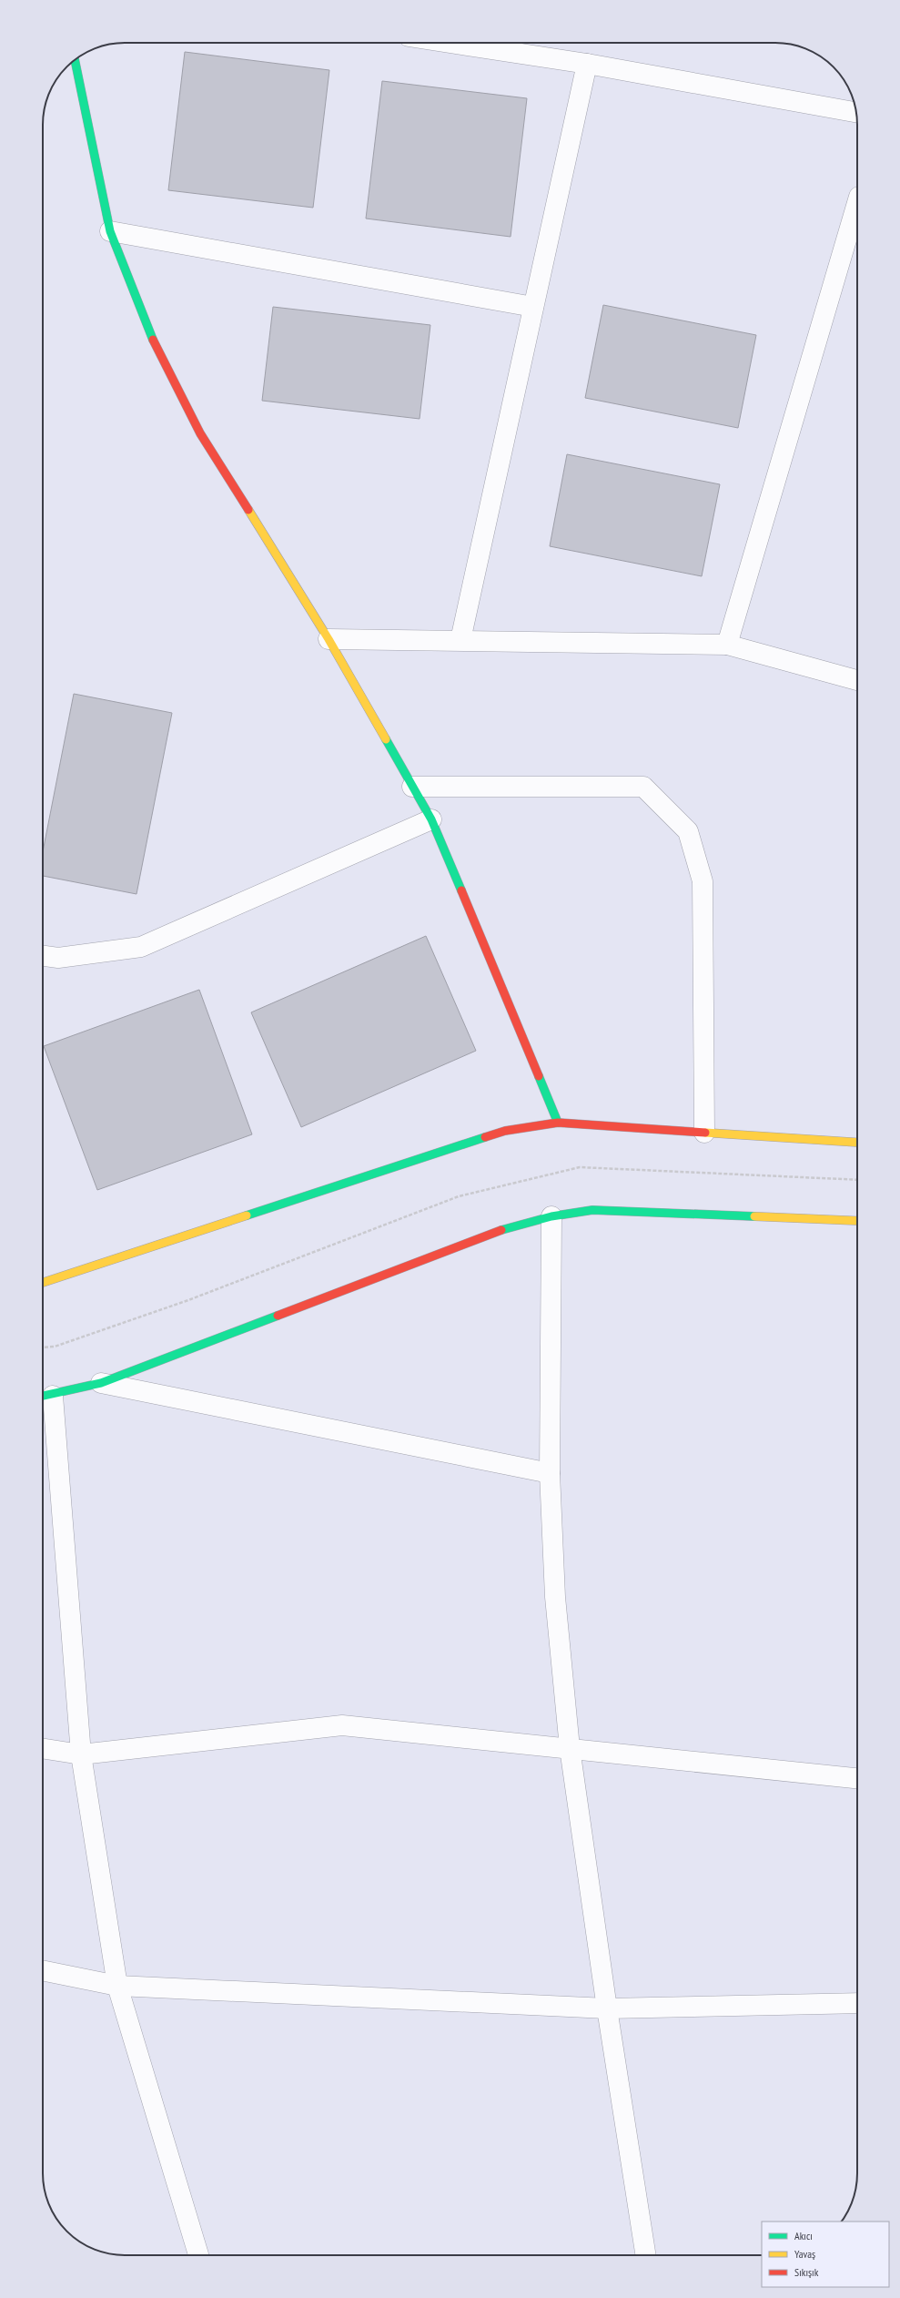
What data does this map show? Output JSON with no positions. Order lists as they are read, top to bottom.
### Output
{
  "legend": ["Akıcı", "Yavaş", "Sıkışık"]
}
